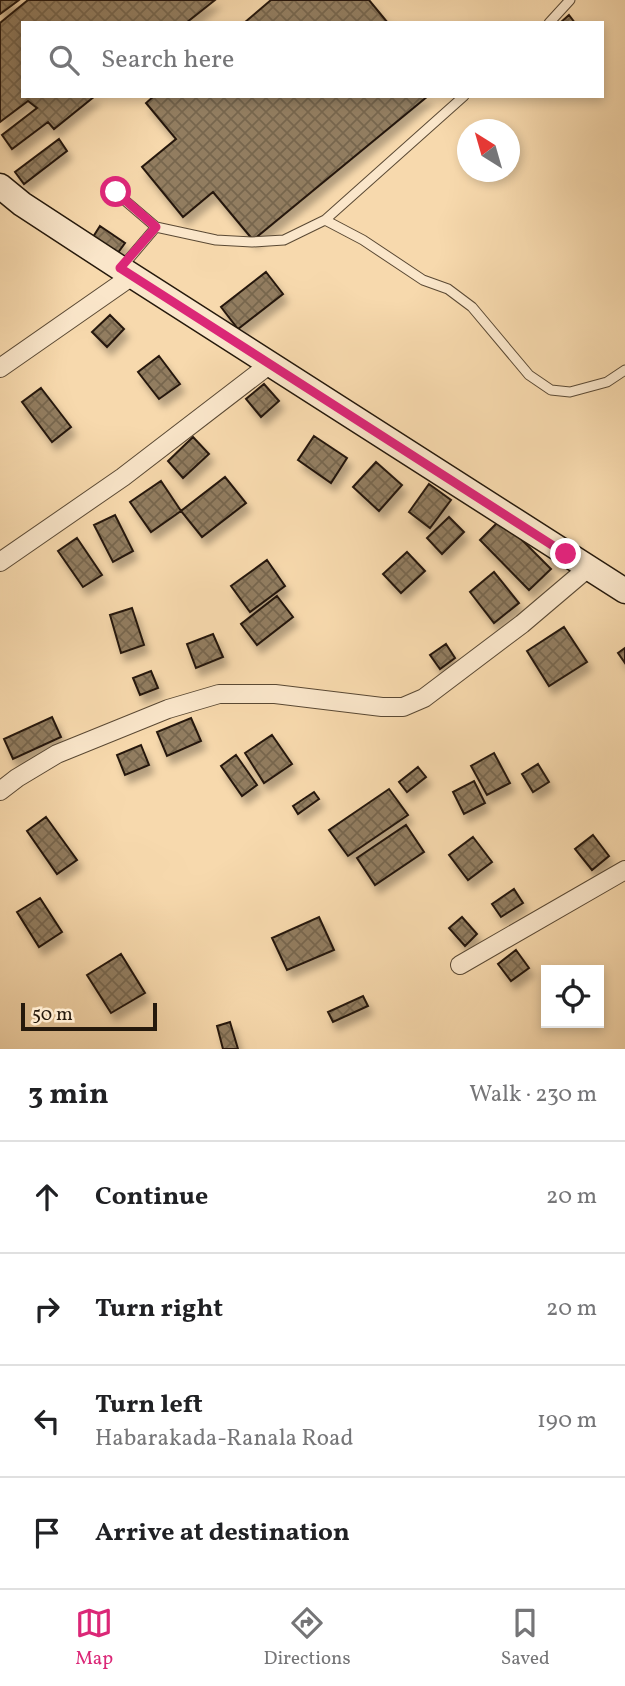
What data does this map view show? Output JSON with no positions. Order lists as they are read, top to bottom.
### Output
{
  "scale_bar": "50 m",
  "north": "top left",
  "page": {
    "search": "Search here",
    "scale": "50 m",
    "heading": ["3 min", "Walk · 230 m"],
    "list": [
      ["Continue", "20 m"],
      ["Turn right", "20 m"],
      ["Turn left", "Habarakada-Ranala Road", "190 m"],
      "Arrive at destination"
    ],
    "nav": ["Map", "Directions", "Saved"]
  }
}
